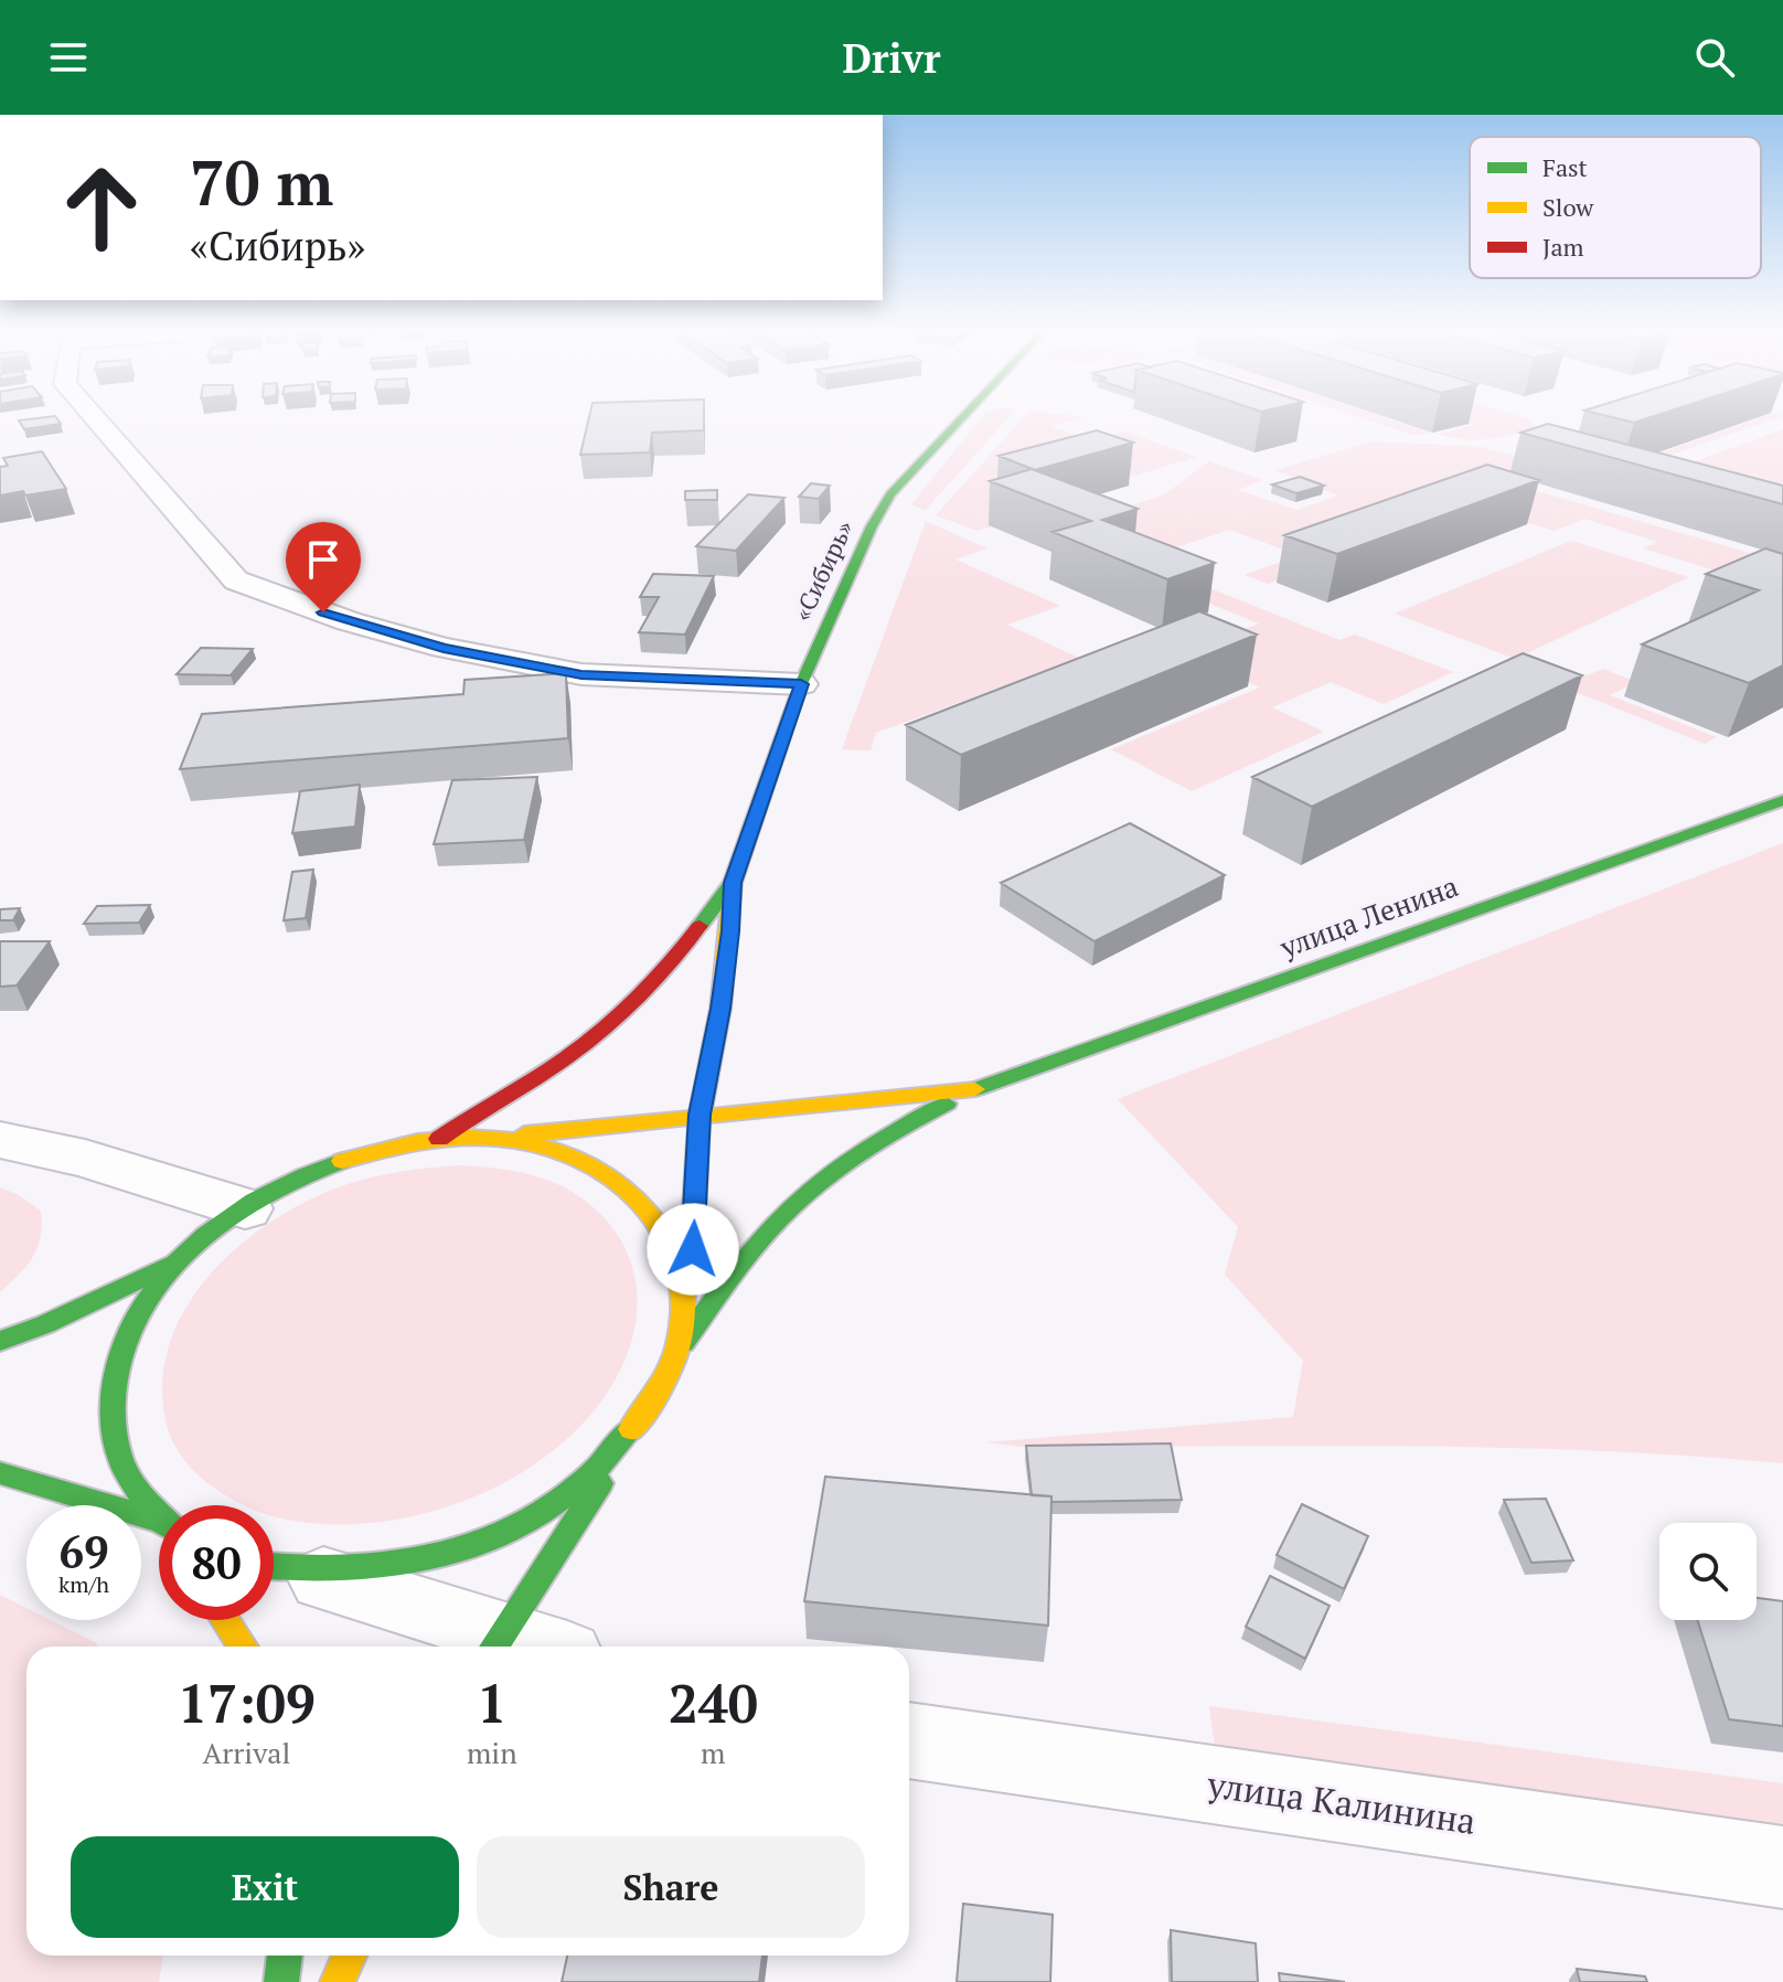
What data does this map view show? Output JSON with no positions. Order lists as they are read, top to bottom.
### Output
{
  "streets": {
    "main road": ["«Сибирь»", "улица Ленина"],
    "street": ["улица Калинина"]
  },
  "legend": ["Fast", "Slow", "Jam"],
  "page": {
    "header": "Drivr",
    "turn": ["70 m", "«Сибирь»"],
    "speed": "69 km/h",
    "limit": "80",
    "eta": [
      "17:09",
      "Arrival",
      "1",
      "min",
      "240",
      "m"
    ],
    "buttons": ["Exit", "Share"]
  }
}
